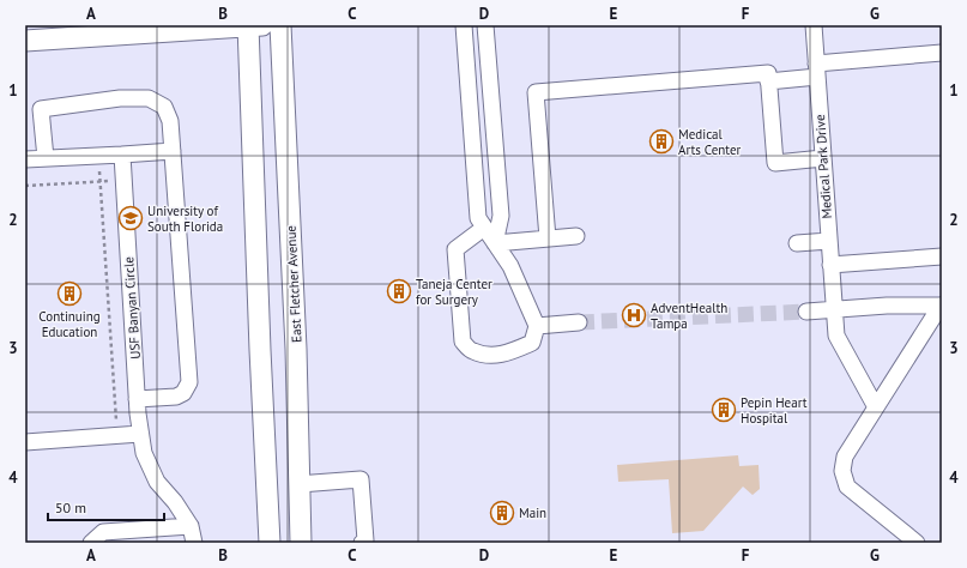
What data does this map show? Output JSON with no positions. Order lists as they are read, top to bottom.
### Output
{
  "streets": {
    "main road": ["East Fletcher Avenue"],
    "street": ["Medical Park Drive", "USF Banyan Circle"]
  },
  "places": {
    "building": [
      "Medical Arts Center",
      "Taneja Center for Surgery",
      "Continuing Education",
      "Pepin Heart Hospital",
      "Main"
    ],
    "school or university": ["University of South Florida"],
    "hospital": ["AdventHealth Tampa"]
  },
  "scale_bar": "50 m",
  "grid": {
    "columns": [
      "A",
      "B",
      "C",
      "D",
      "E",
      "F",
      "G"
    ],
    "rows": [
      "1",
      "2",
      "3",
      "4"
    ]
  }
}
